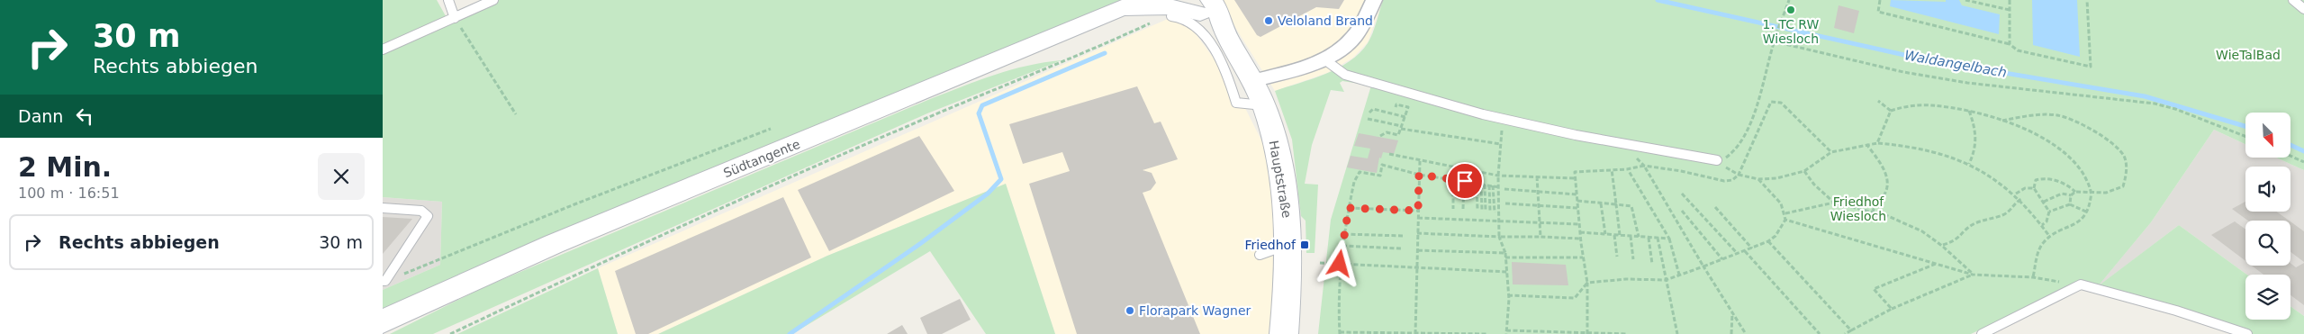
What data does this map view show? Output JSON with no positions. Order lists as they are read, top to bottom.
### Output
{
  "streets": {
    "main road": ["Südtangente", "Hauptstraße"]
  },
  "water": ["Waldangelbach"],
  "parks": ["WieTalBad", "Friedhof Wiesloch"],
  "places": {
    "other": ["1. TC RW Wiesloch", "Veloland Brand", "Florapark Wagner"],
    "transit": ["Friedhof"]
  },
  "north": "bottom right",
  "page": {
    "turn": ["30 m", "Rechts abbiegen"],
    "then": "Dann",
    "heading": ["2 Min.", "100 m · 16:51"],
    "list": [
      {
        "name": "Rechts abbiegen",
        "value": "30 m"
      }
    ]
  }
}
